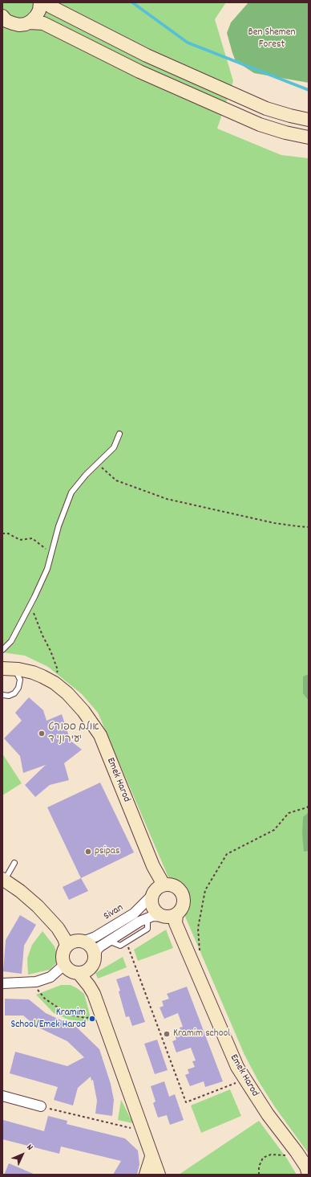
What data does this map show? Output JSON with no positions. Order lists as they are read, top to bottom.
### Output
{
  "streets": {
    "street": ["Emek Harod", "Sivan"]
  },
  "crossings": [
    ["Emek Harod", "Sivan"]
  ],
  "parks": ["Ben Shemen Forest"],
  "places": [
    "אולם ספורט עירוני ד'",
    "psipas",
    "Kramim School/Emek Harod",
    "Kramim school"
  ],
  "north": "top right"
}
